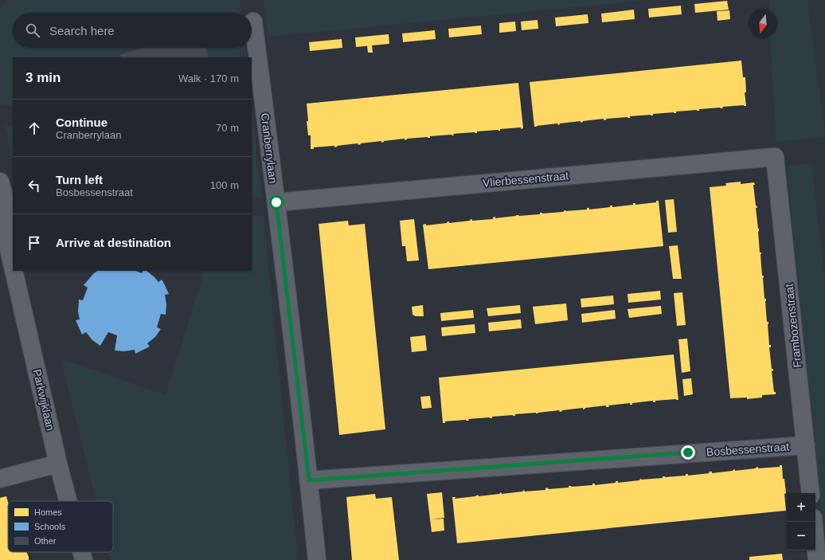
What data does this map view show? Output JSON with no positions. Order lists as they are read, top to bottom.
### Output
{
  "streets": {
    "street": [
      "Cranberrylaan",
      "Vlierbessenstraat",
      "Frambozenstraat",
      "Parkwijklaan",
      "Bosbessenstraat"
    ]
  },
  "crossings": [
    ["Cranberrylaan", "Vlierbessenstraat"],
    ["Cranberrylaan", "Bosbessenstraat"],
    ["Vlierbessenstraat", "Frambozenstraat"],
    ["Frambozenstraat", "Bosbessenstraat"]
  ],
  "legend": ["Homes", "Schools", "Other"],
  "north": "bottom",
  "page": {
    "search": "Search here",
    "heading": ["3 min", "Walk · 170 m"],
    "list": [
      ["Continue", "Cranberrylaan", "70 m"],
      ["Turn left", "Bosbessenstraat", "100 m"],
      "Arrive at destination"
    ],
    "map_buttons": ["+", "−"]
  }
}
